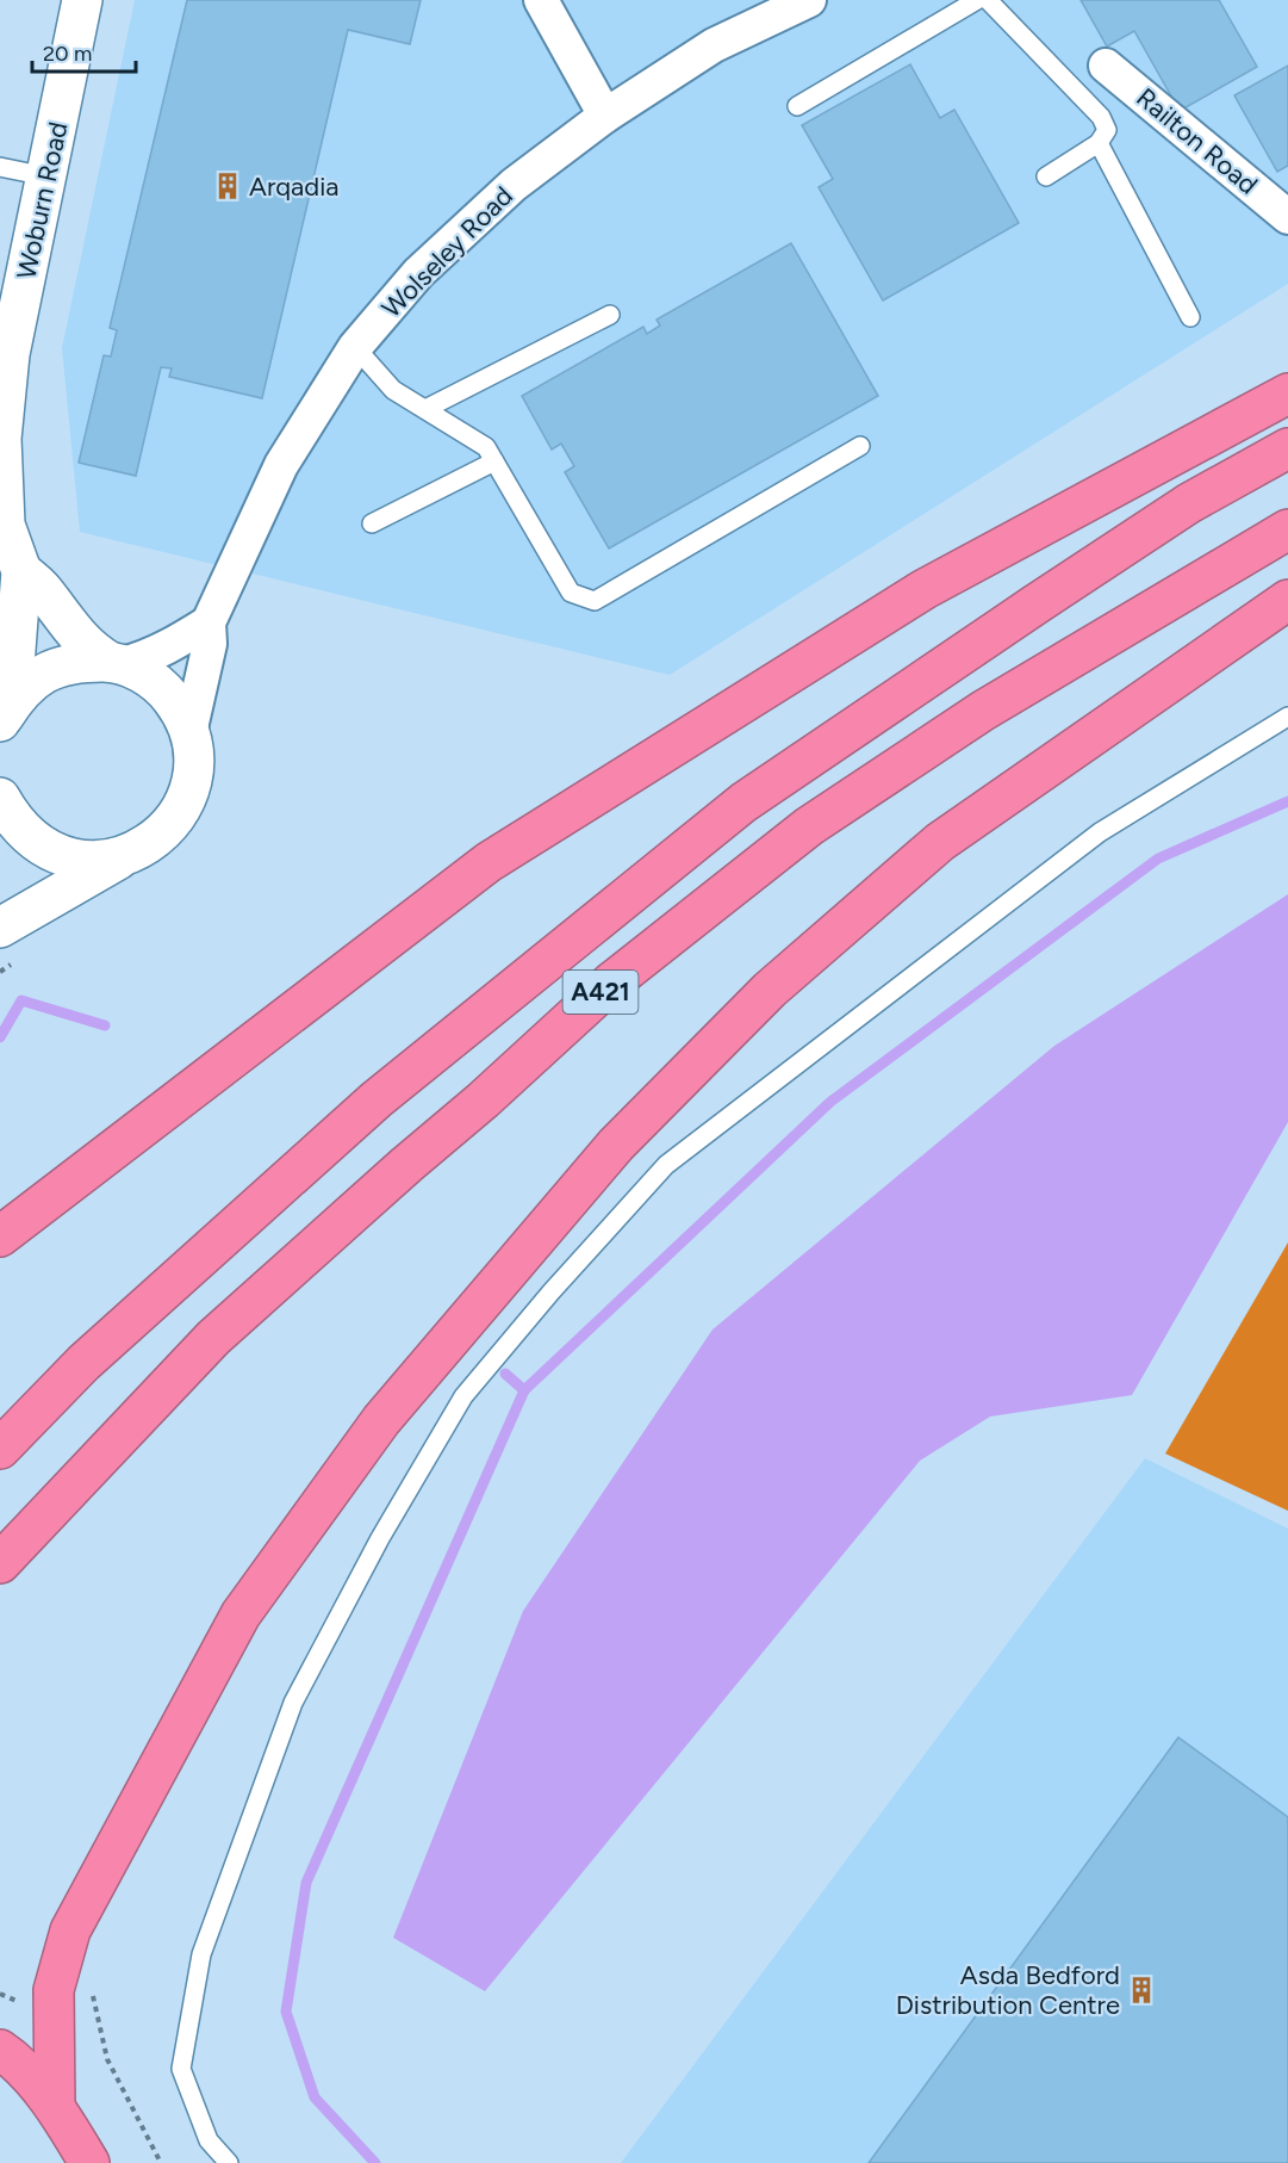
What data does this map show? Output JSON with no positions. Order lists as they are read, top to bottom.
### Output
{
  "streets": {
    "highway": ["A421"],
    "main road": ["Woburn Road"],
    "street": ["Railton Road", "Wolseley Road"]
  },
  "crossings": [
    ["Woburn Road", "Wolseley Road"]
  ],
  "places": {
    "building": ["Arqadia", "Asda Bedford Distribution Centre"]
  },
  "scale_bar": "20 m"
}
